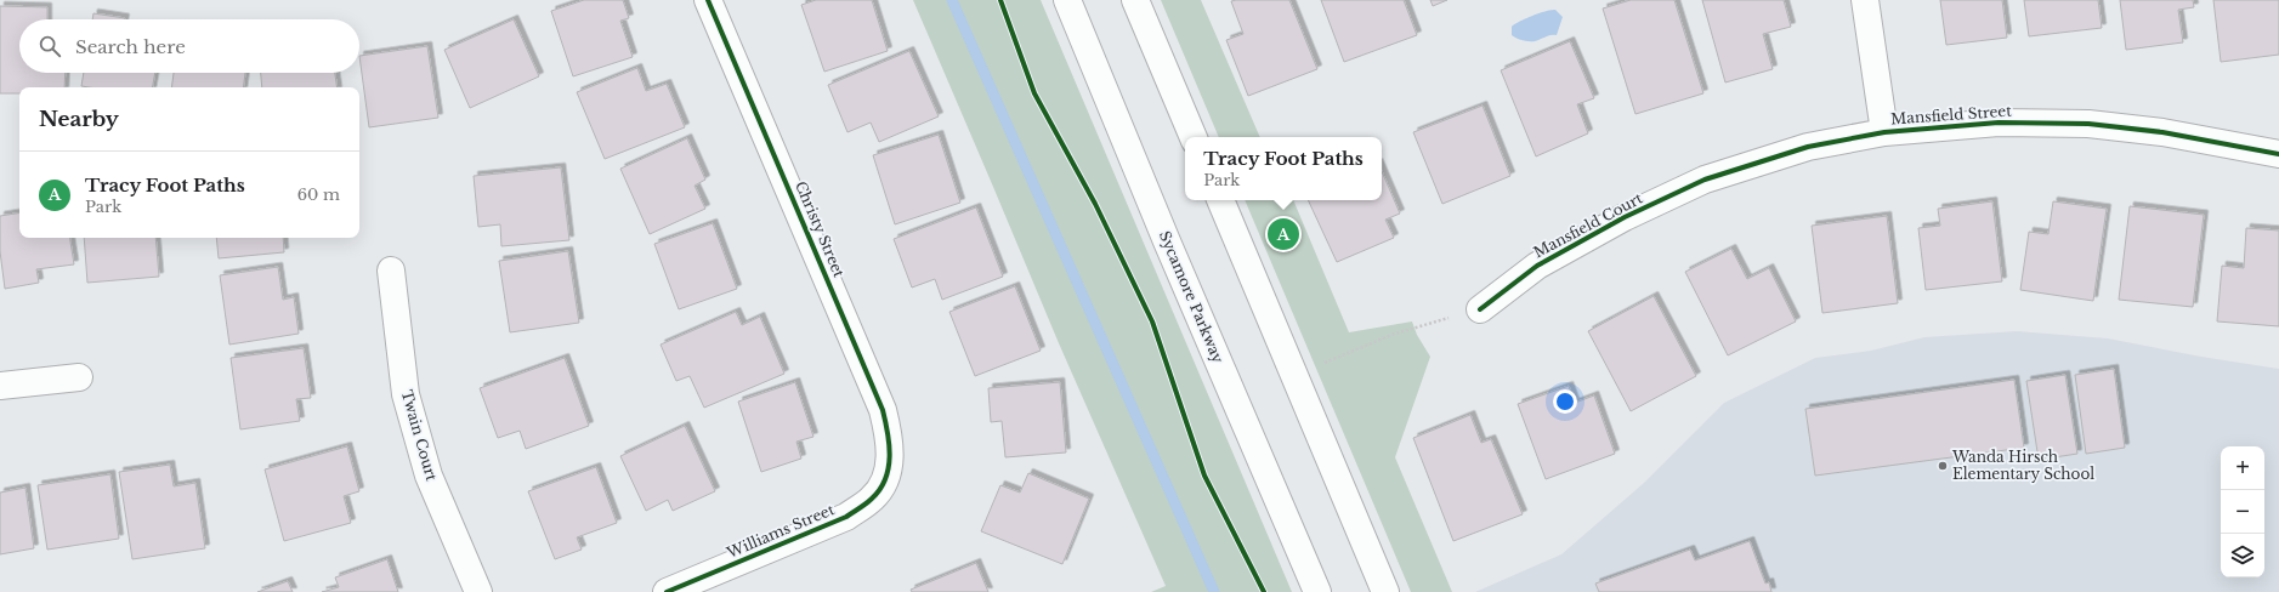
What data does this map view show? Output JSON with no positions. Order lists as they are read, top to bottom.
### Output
{
  "streets": {
    "street": [
      "Mansfield Street",
      "Mansfield Court",
      "Christy Street",
      "Sycamore Parkway",
      "Twain Court",
      "Williams Street"
    ]
  },
  "crossings": [
    ["Mansfield Street", "Mansfield Court"],
    ["Christy Street", "Williams Street"]
  ],
  "places": ["Wanda Hirsch Elementary School"],
  "page": {
    "search": "Search here",
    "heading": "Nearby",
    "popup": ["Tracy Foot Paths", "Park"],
    "list": [
      {
        "mark": "A",
        "name": "Tracy Foot Paths",
        "note": "Park",
        "value": "60 m"
      }
    ],
    "pins": "A",
    "map_buttons": ["+", "−"]
  }
}
